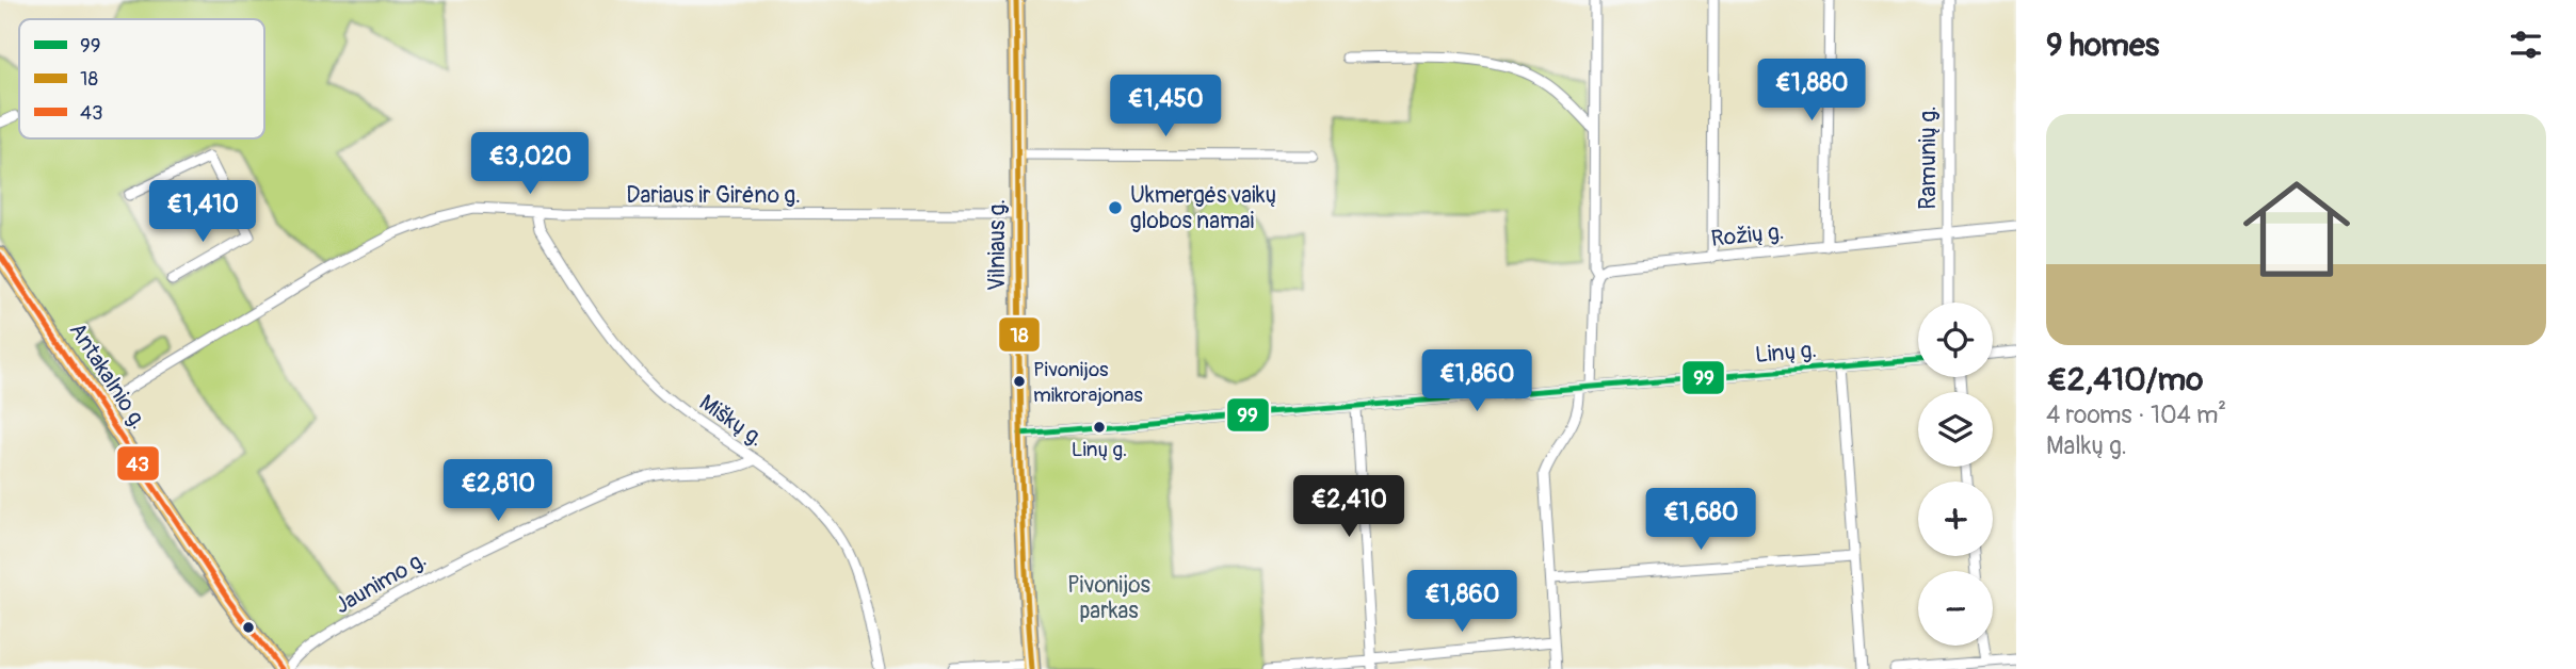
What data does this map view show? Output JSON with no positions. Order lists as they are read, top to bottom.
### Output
{
  "streets": {
    "main road": ["Vilniaus g.", "Antakalnio g."],
    "street": [
      "Ramunių g.",
      "Dariaus ir Girėno g.",
      "Rožių g.",
      "Linų g.",
      "Miškų g.",
      "Jaunimo g."
    ]
  },
  "crossings": [
    ["Ramunių g.", "Rožių g."],
    ["Dariaus ir Girėno g.", "Vilniaus g."],
    ["Dariaus ir Girėno g.", "Antakalnio g."],
    ["Dariaus ir Girėno g.", "Miškų g."],
    ["Vilniaus g.", "Linų g."],
    ["Miškų g.", "Jaunimo g."]
  ],
  "parks": ["Pivonijos parkas"],
  "places": ["Ukmergės vaikų globos namai", "Pivonijos mikrorajonas", "Linų g."],
  "lines": ["transit line 18", "transit line 43", "transit line 99"],
  "legend": ["99", "18", "43"],
  "page": {
    "heading": "9 homes",
    "price": [
      "€1,880",
      "€1,450",
      "€3,020",
      "€1,410",
      "€1,860",
      "€2,810",
      "€2,410",
      "€1,680",
      "€1,860"
    ],
    "list": [
      {
        "name": "€2,410/mo",
        "note": "4 rooms · 104 m² · Malkų g."
      }
    ],
    "map_buttons": ["+", "−"]
  }
}
